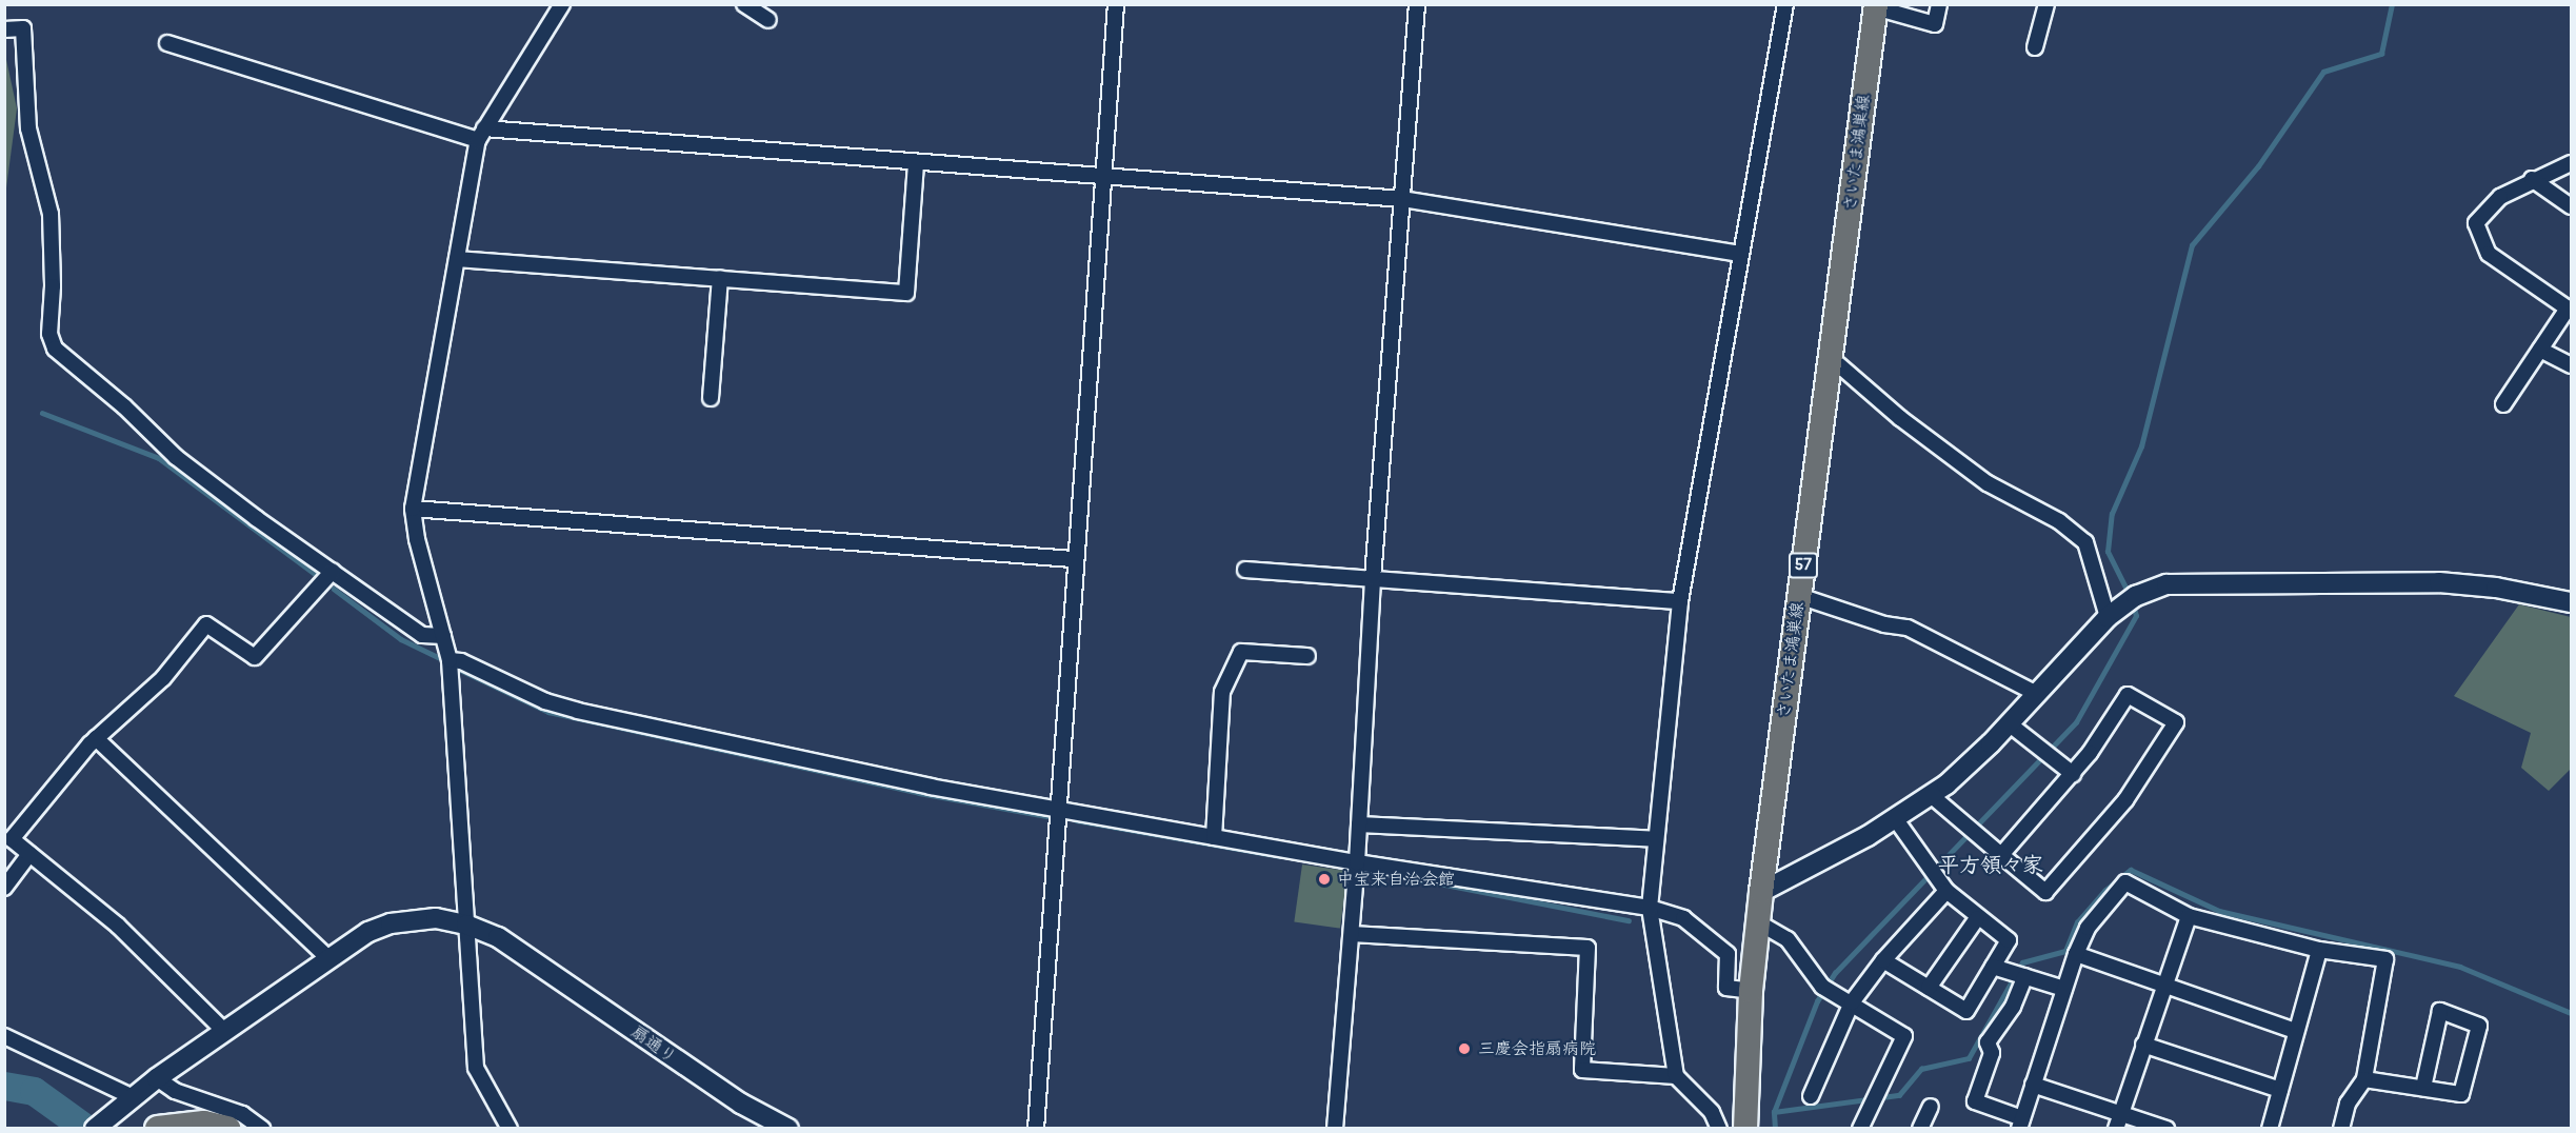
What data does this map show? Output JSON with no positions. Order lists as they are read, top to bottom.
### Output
{
  "streets": {
    "main road": ["さいたま鴻巣線", "57"],
    "street": ["扇通り"]
  },
  "districts": ["平方領々家"],
  "places": ["中宝来自治会館", "三慶会指扇病院"]
}
